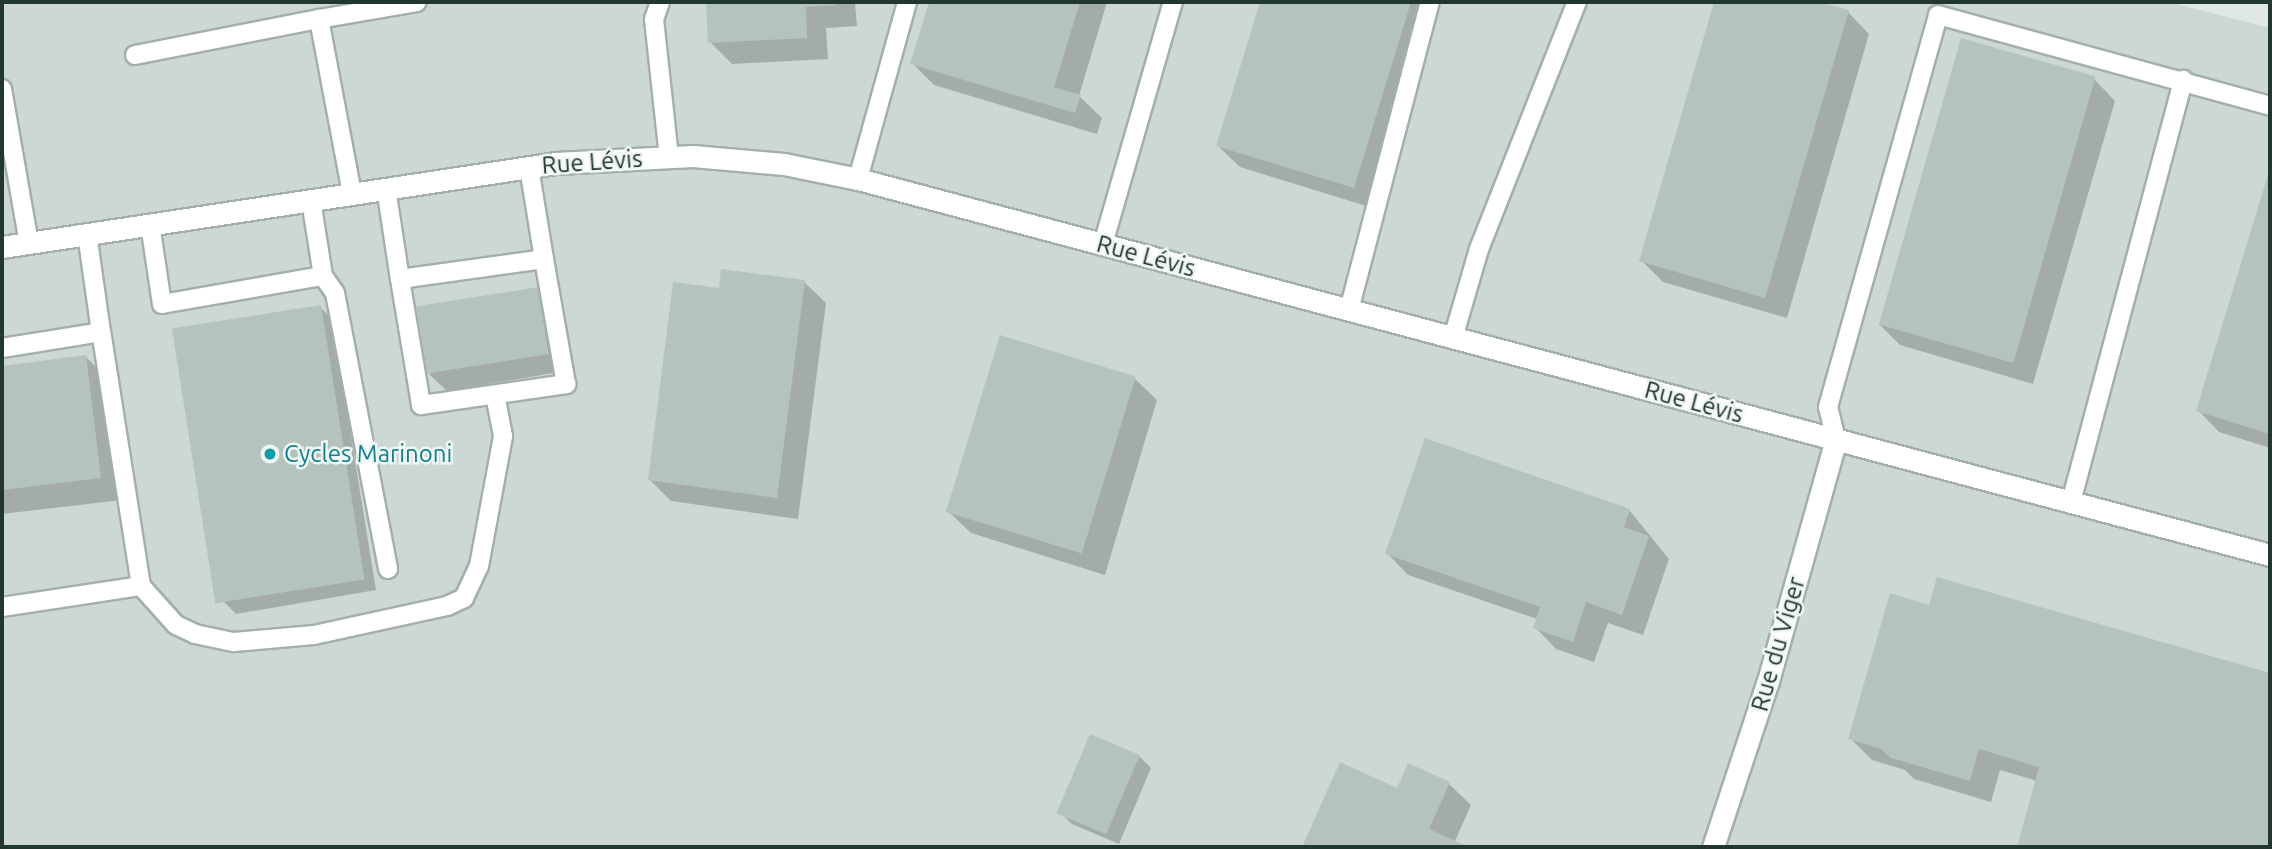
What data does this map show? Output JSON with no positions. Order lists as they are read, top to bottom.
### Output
{
  "streets": {
    "street": ["Rue Lévis", "Rue du Viger"]
  },
  "crossings": [
    ["Rue Lévis", "Rue du Viger"]
  ],
  "places": ["Cycles Marinoni"]
}
